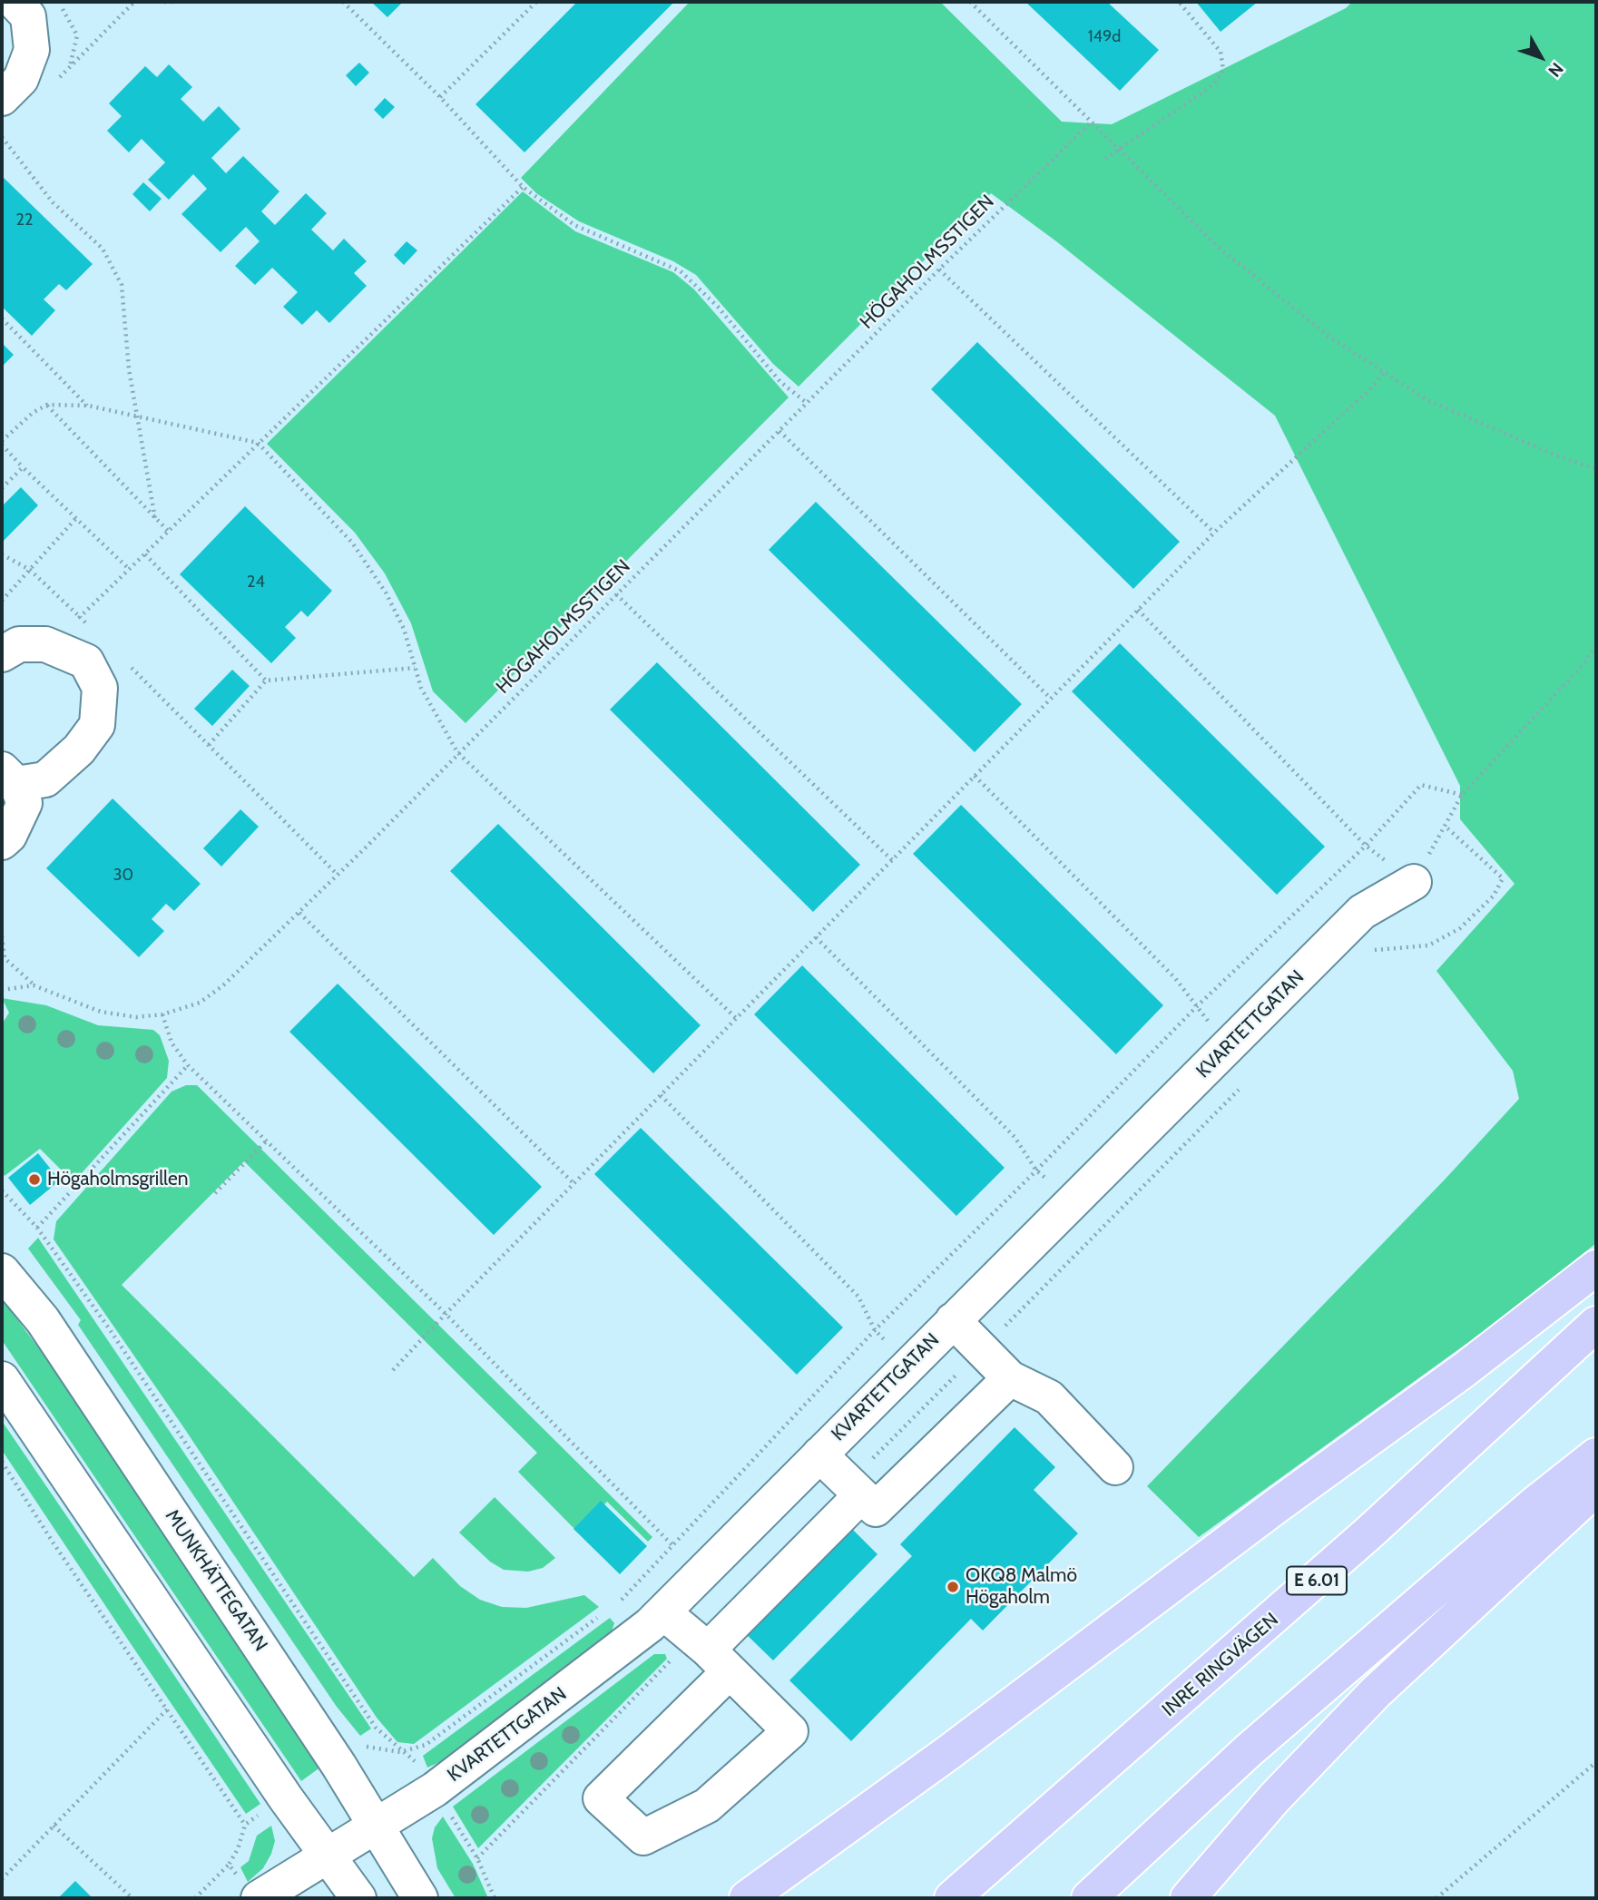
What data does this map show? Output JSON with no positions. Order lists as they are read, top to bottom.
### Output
{
  "streets": {
    "highway": ["E 6.01", "INRE RINGVÄGEN"],
    "street": ["KVARTETTGATAN", "MUNKHÄTTEGATAN"],
    "path": ["HÖGAHOLMSSTIGEN"]
  },
  "crossings": [
    ["KVARTETTGATAN", "MUNKHÄTTEGATAN"]
  ],
  "places": ["Högaholmsgrillen", "OKQ8 Malmö Högaholm"],
  "house_numbers": [
    "149d",
    "22",
    "24",
    "30"
  ],
  "north": "bottom right"
}
